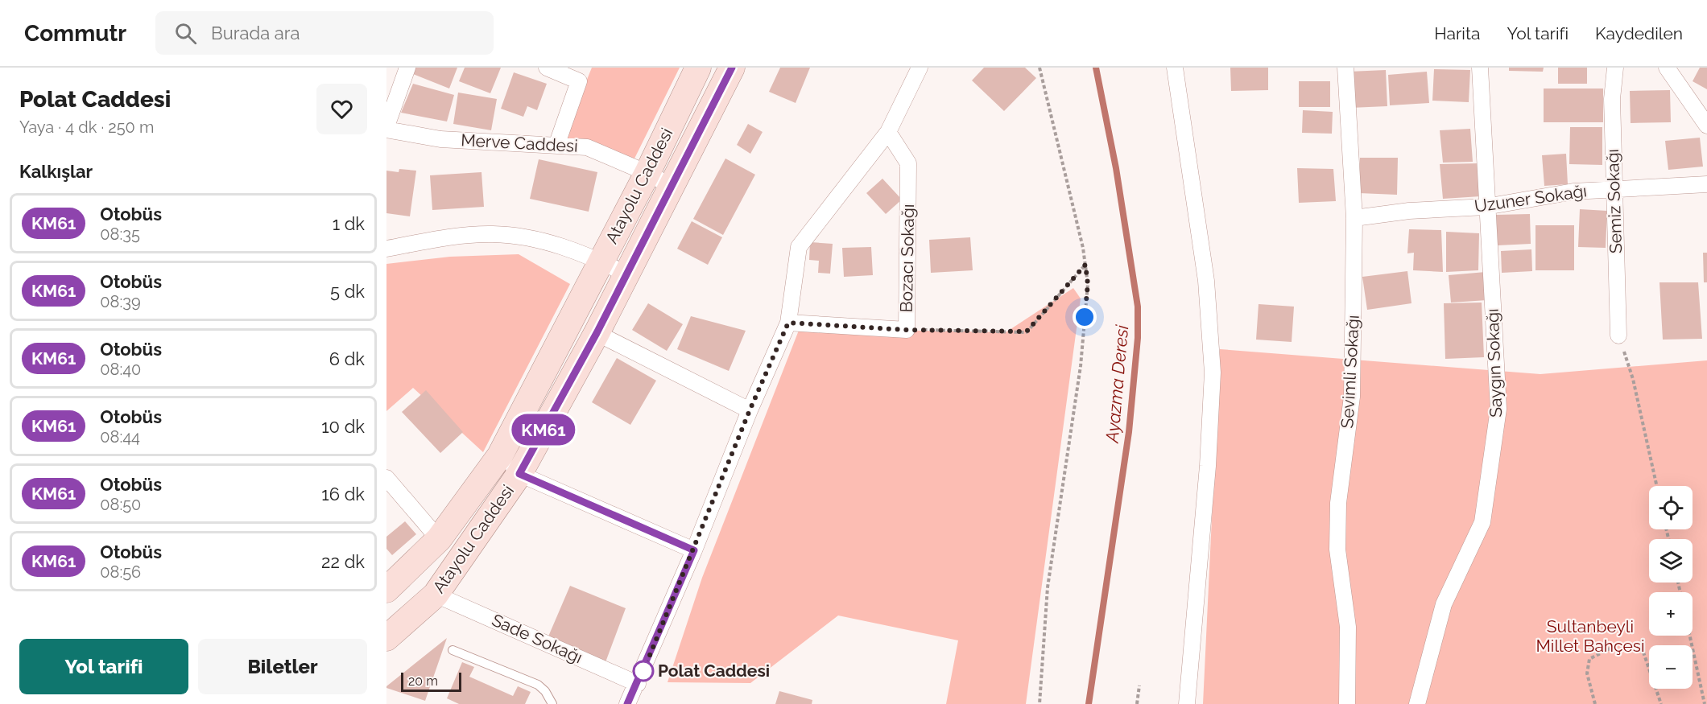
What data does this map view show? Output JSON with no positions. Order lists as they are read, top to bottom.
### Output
{
  "streets": {
    "main road": ["Atayolu Caddesi"],
    "street": [
      "Merve Caddesi",
      "Uzuner Sokağı",
      "Semiz Sokağı",
      "Bozacı Sokağı",
      "Saygın Sokağı",
      "Sevimli Sokağı",
      "Sade Sokağı"
    ]
  },
  "crossings": [
    ["Merve Caddesi", "Atayolu Caddesi"],
    ["Atayolu Caddesi", "Sade Sokağı"],
    ["Uzuner Sokağı", "Semiz Sokağı"],
    ["Uzuner Sokağı", "Saygın Sokağı"],
    ["Uzuner Sokağı", "Sevimli Sokağı"]
  ],
  "water": ["Ayazma Deresi"],
  "parks": ["Sultanbeyli Millet Bahçesi"],
  "places": ["Polat Caddesi"],
  "lines": ["bus line KM61"],
  "scale_bar": "20 m",
  "page": {
    "header": "Commutr",
    "search": "Burada ara",
    "nav": ["Harita", "Yol tarifi", "Kaydedilen"],
    "heading": [
      ["Polat Caddesi", "Yaya · 4 dk · 250 m"],
      "Kalkışlar"
    ],
    "on_map": "KM61",
    "list": [
      {
        "mark": "KM61",
        "name": "Otobüs",
        "note": "08:35",
        "value": "1 dk"
      },
      {
        "mark": "KM61",
        "name": "Otobüs",
        "note": "08:39",
        "value": "5 dk"
      },
      {
        "mark": "KM61",
        "name": "Otobüs",
        "note": "08:40",
        "value": "6 dk"
      },
      {
        "mark": "KM61",
        "name": "Otobüs",
        "note": "08:44",
        "value": "10 dk"
      },
      {
        "mark": "KM61",
        "name": "Otobüs",
        "note": "08:50",
        "value": "16 dk"
      },
      {
        "mark": "KM61",
        "name": "Otobüs",
        "note": "08:56",
        "value": "22 dk"
      }
    ],
    "map_buttons": ["+", "−"],
    "buttons": ["Yol tarifi", "Biletler"],
    "scale": "20 m"
  }
}
